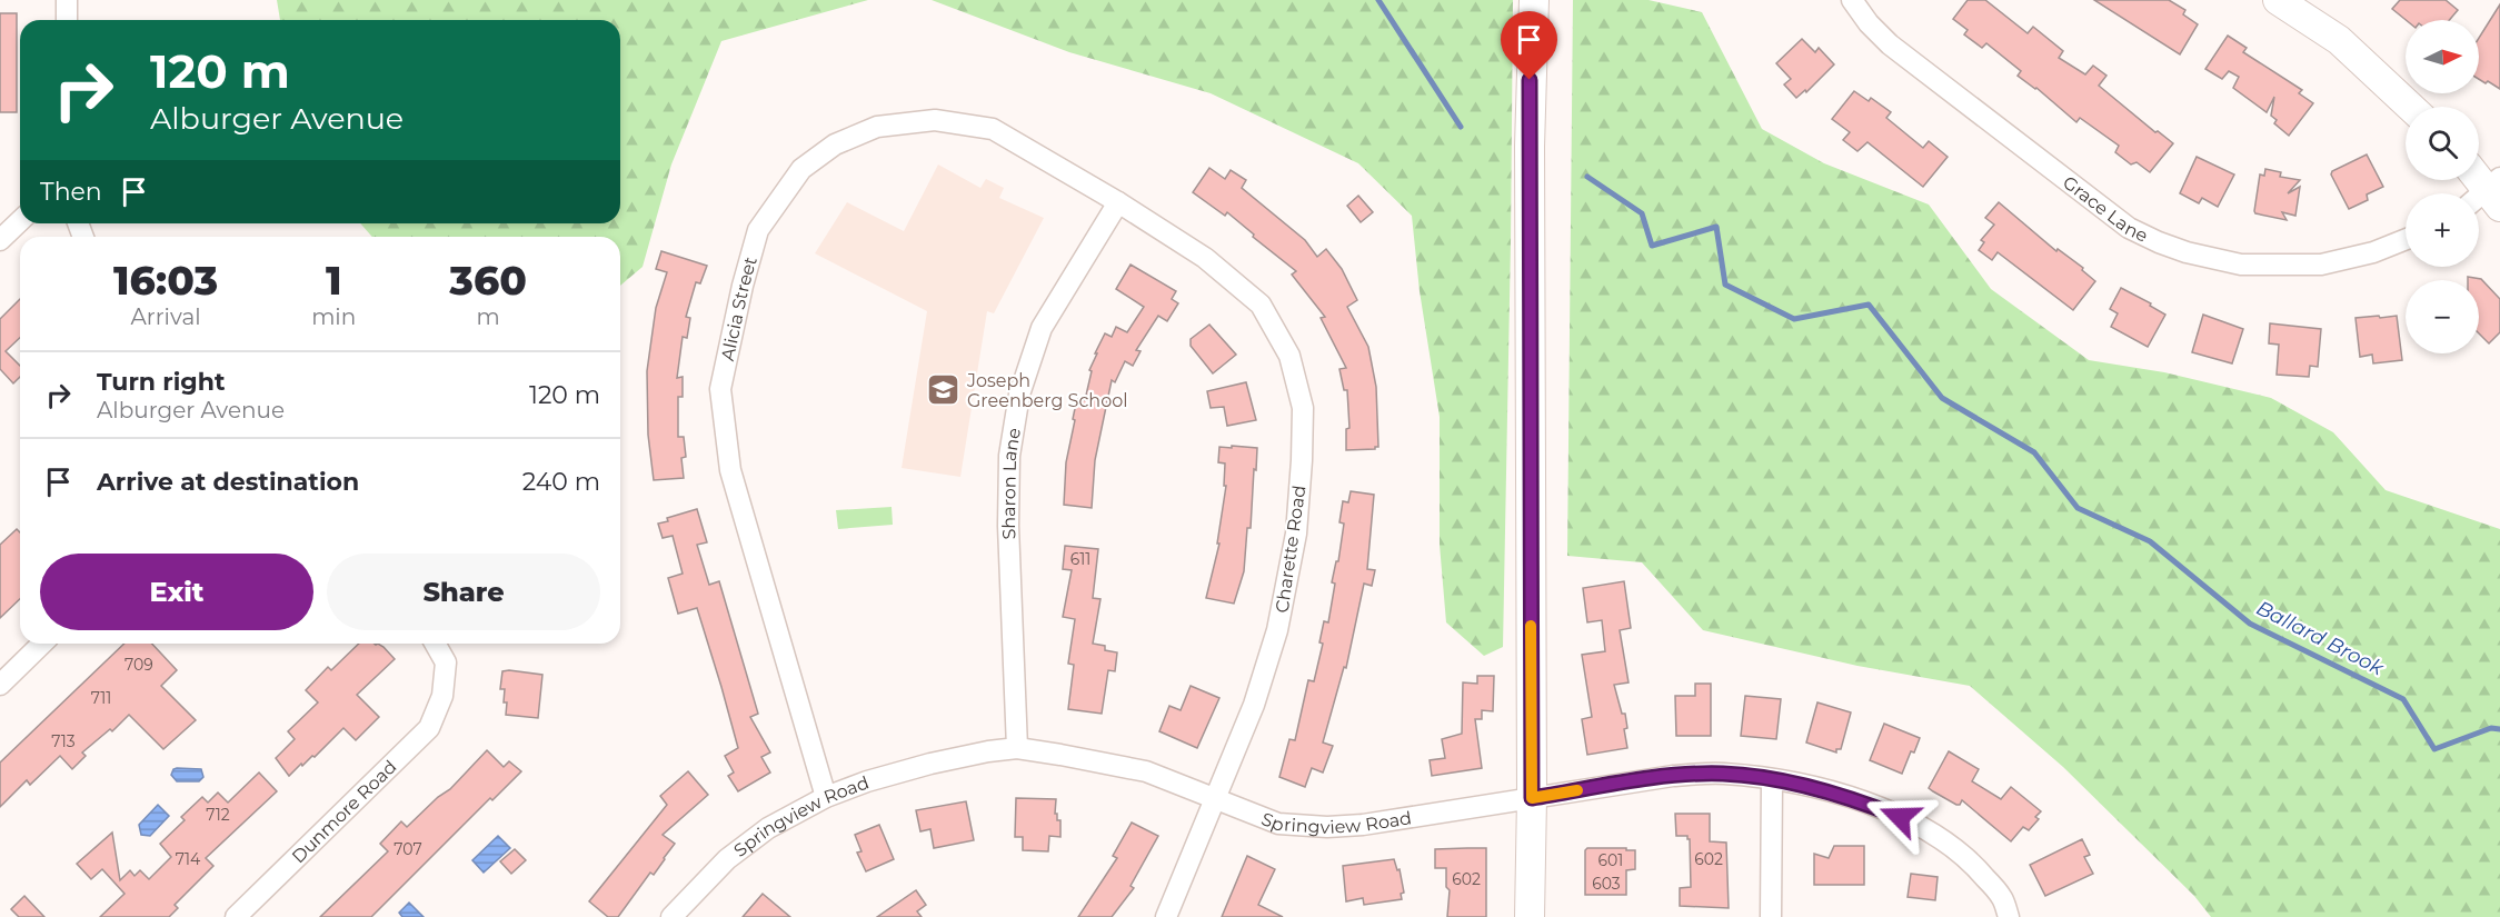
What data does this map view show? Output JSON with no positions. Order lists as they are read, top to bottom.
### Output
{
  "streets": {
    "street": [
      "Grace Lane",
      "Alicia Street",
      "Sharon Lane",
      "Charette Road",
      "Dunmore Road",
      "Springview Road"
    ]
  },
  "crossings": [
    ["Alicia Street", "Sharon Lane"],
    ["Alicia Street", "Charette Road"],
    ["Alicia Street", "Springview Road"],
    ["Sharon Lane", "Charette Road"],
    ["Sharon Lane", "Springview Road"],
    ["Charette Road", "Springview Road"]
  ],
  "water": ["Ballard Brook"],
  "places": {
    "school or university": ["Joseph Greenberg School"]
  },
  "house_numbers": [
    "611",
    "709",
    "711",
    "713",
    "712",
    "707",
    "714",
    "602",
    "601",
    "602",
    "603"
  ],
  "north": "right",
  "page": {
    "map_buttons": ["+", "−"],
    "turn": ["120 m", "Alburger Avenue"],
    "then": "Then",
    "eta": [
      "16:03",
      "Arrival",
      "1",
      "min",
      "360",
      "m"
    ],
    "list": [
      {
        "name": "Turn right",
        "note": "Alburger Avenue",
        "value": "120 m"
      },
      {
        "name": "Arrive at destination",
        "value": "240 m"
      }
    ],
    "buttons": ["Exit", "Share"]
  }
}
